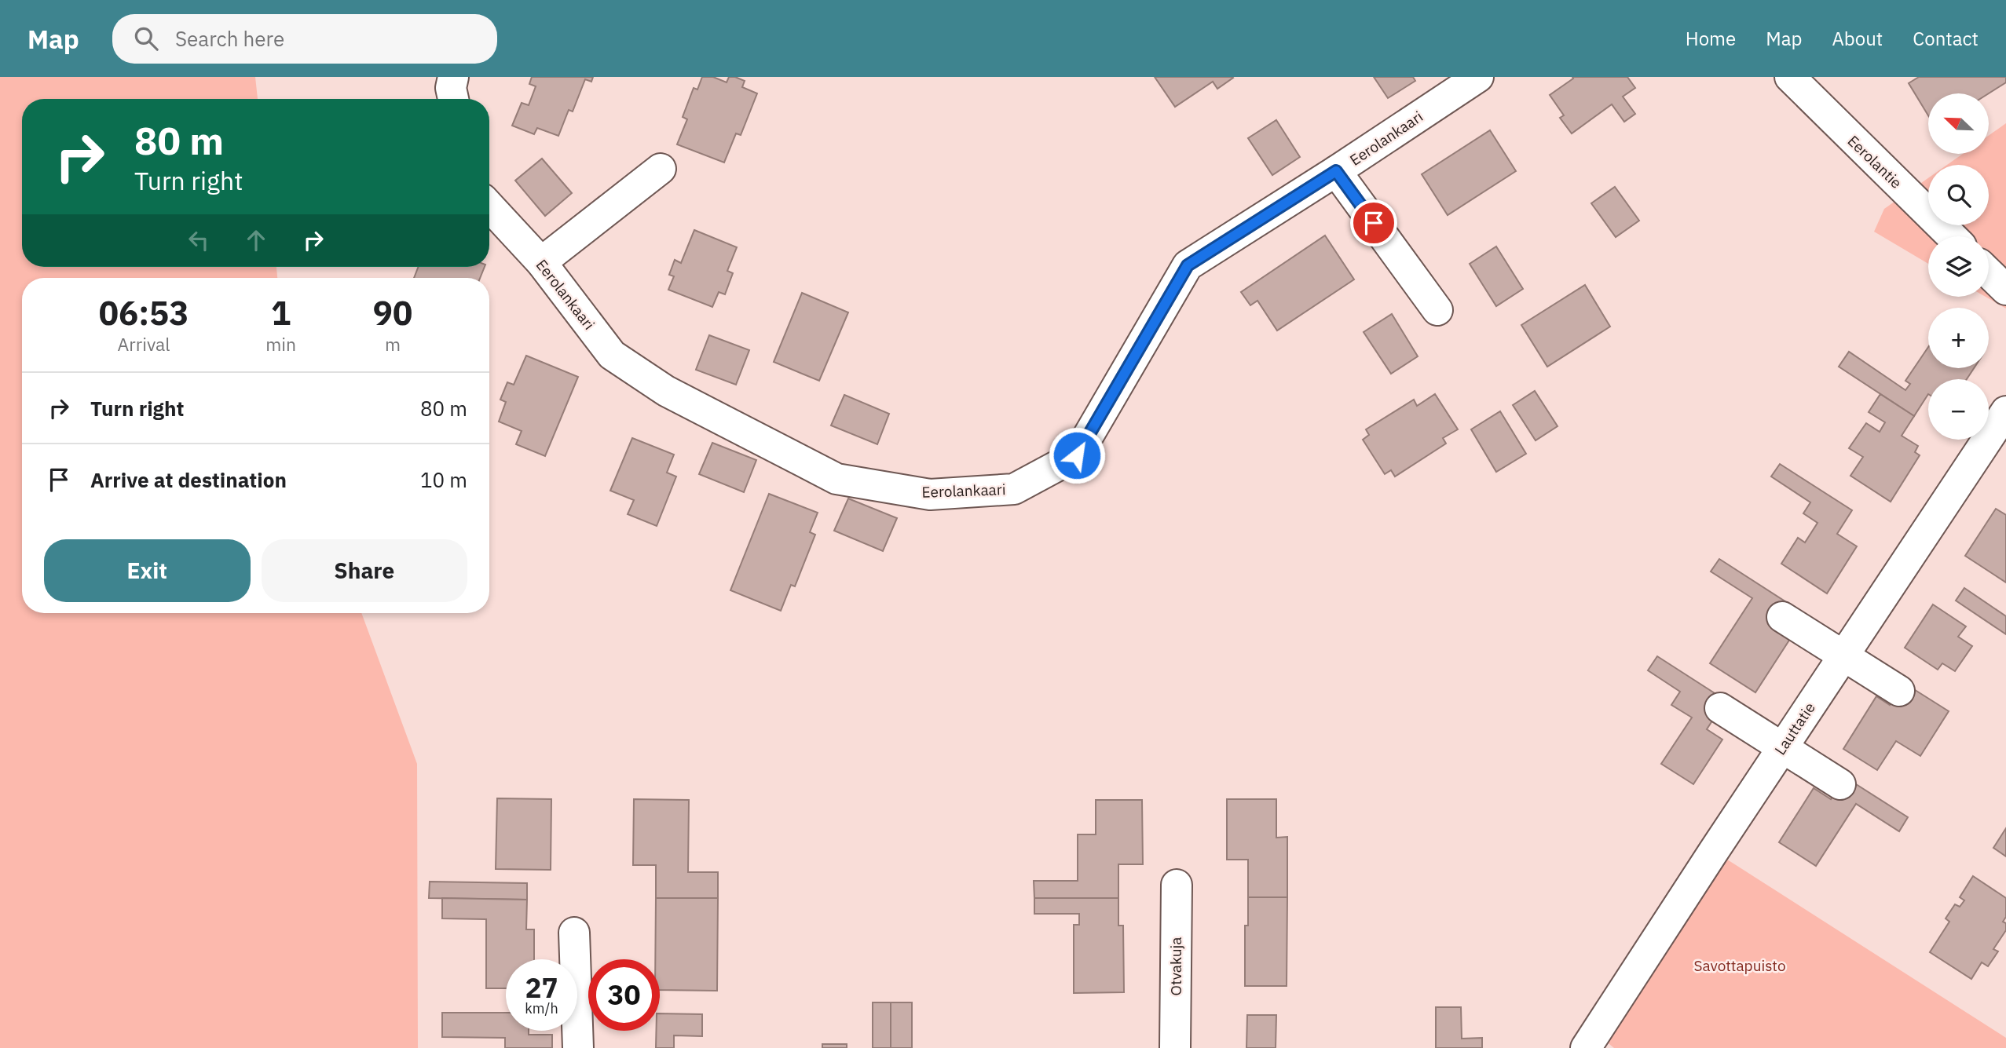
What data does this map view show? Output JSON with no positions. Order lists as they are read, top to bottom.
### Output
{
  "streets": {
    "street": [
      "Eerolankaari",
      "Eerolantie",
      "Lauttatie",
      "Otvakuja"
    ]
  },
  "parks": ["Savottapuisto"],
  "north": "top left",
  "page": {
    "header": "Map",
    "search": "Search here",
    "nav": [
      "Home",
      "Map",
      "About",
      "Contact"
    ],
    "map_buttons": ["+", "−"],
    "turn": ["80 m", "Turn right"],
    "eta": [
      "06:53",
      "Arrival",
      "1",
      "min",
      "90",
      "m"
    ],
    "list": [
      {
        "name": "Turn right",
        "value": "80 m"
      },
      {
        "name": "Arrive at destination",
        "value": "10 m"
      }
    ],
    "buttons": ["Exit", "Share"],
    "speed": "27 km/h",
    "limit": "30"
  }
}
